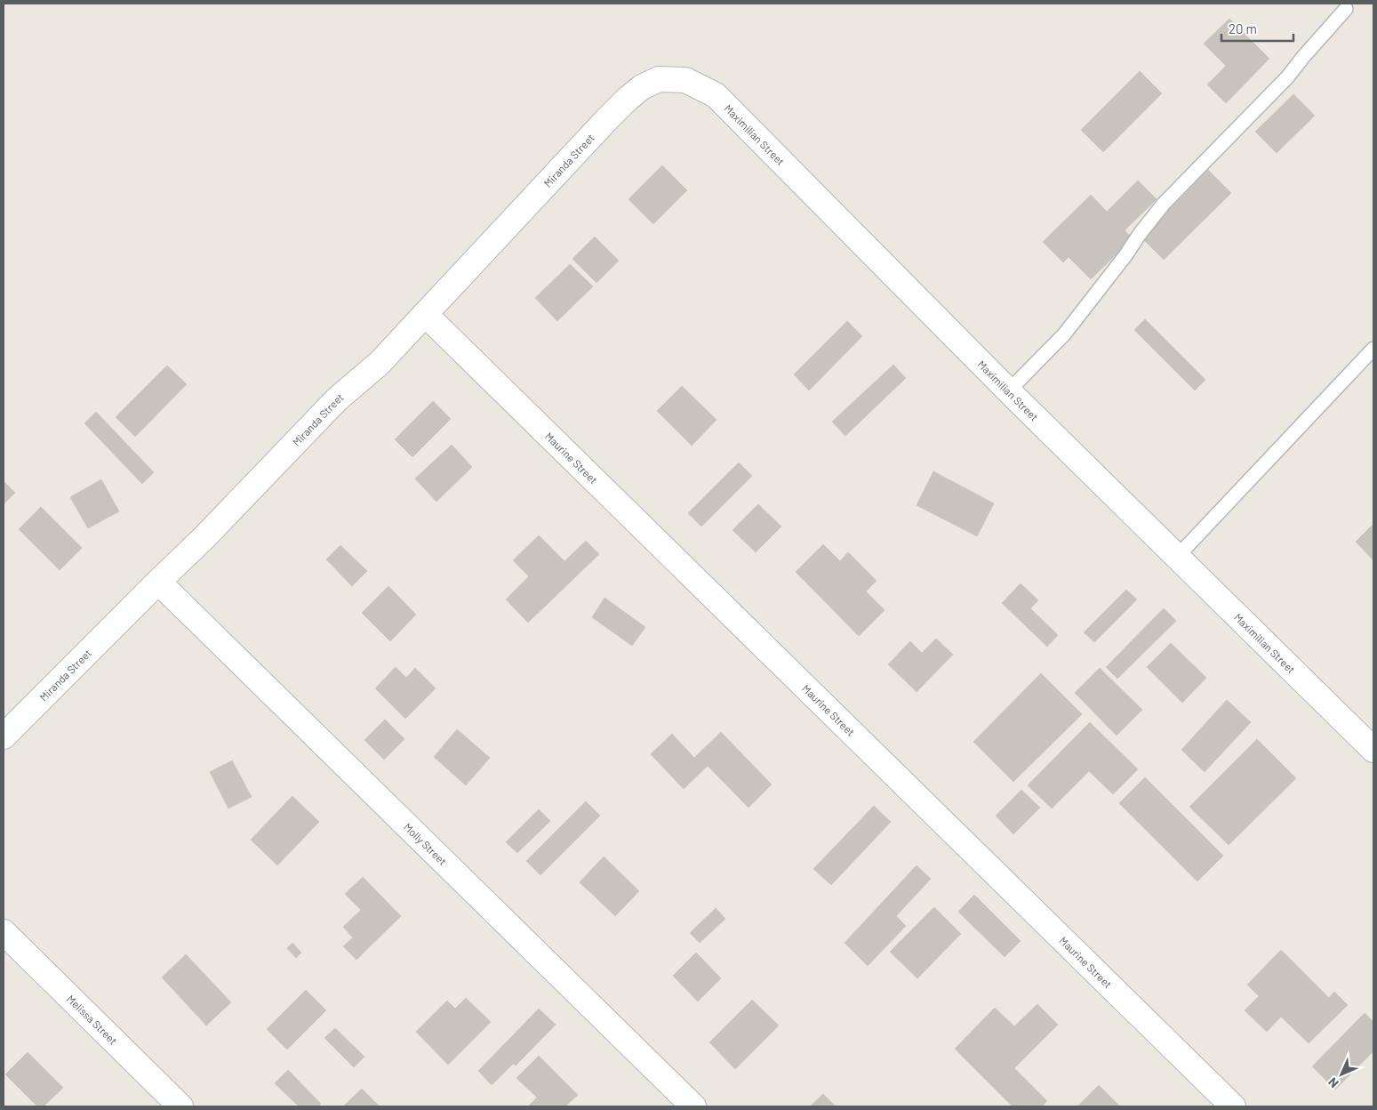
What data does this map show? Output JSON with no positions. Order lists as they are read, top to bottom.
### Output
{
  "streets": {
    "street": [
      "Maximilian Street",
      "Miranda Street",
      "Maurine Street",
      "Molly Street",
      "Melissa Street"
    ]
  },
  "crossings": [
    ["Maximilian Street", "Miranda Street"],
    ["Miranda Street", "Maurine Street"],
    ["Miranda Street", "Molly Street"]
  ],
  "scale_bar": "20 m",
  "north": "bottom left"
}
